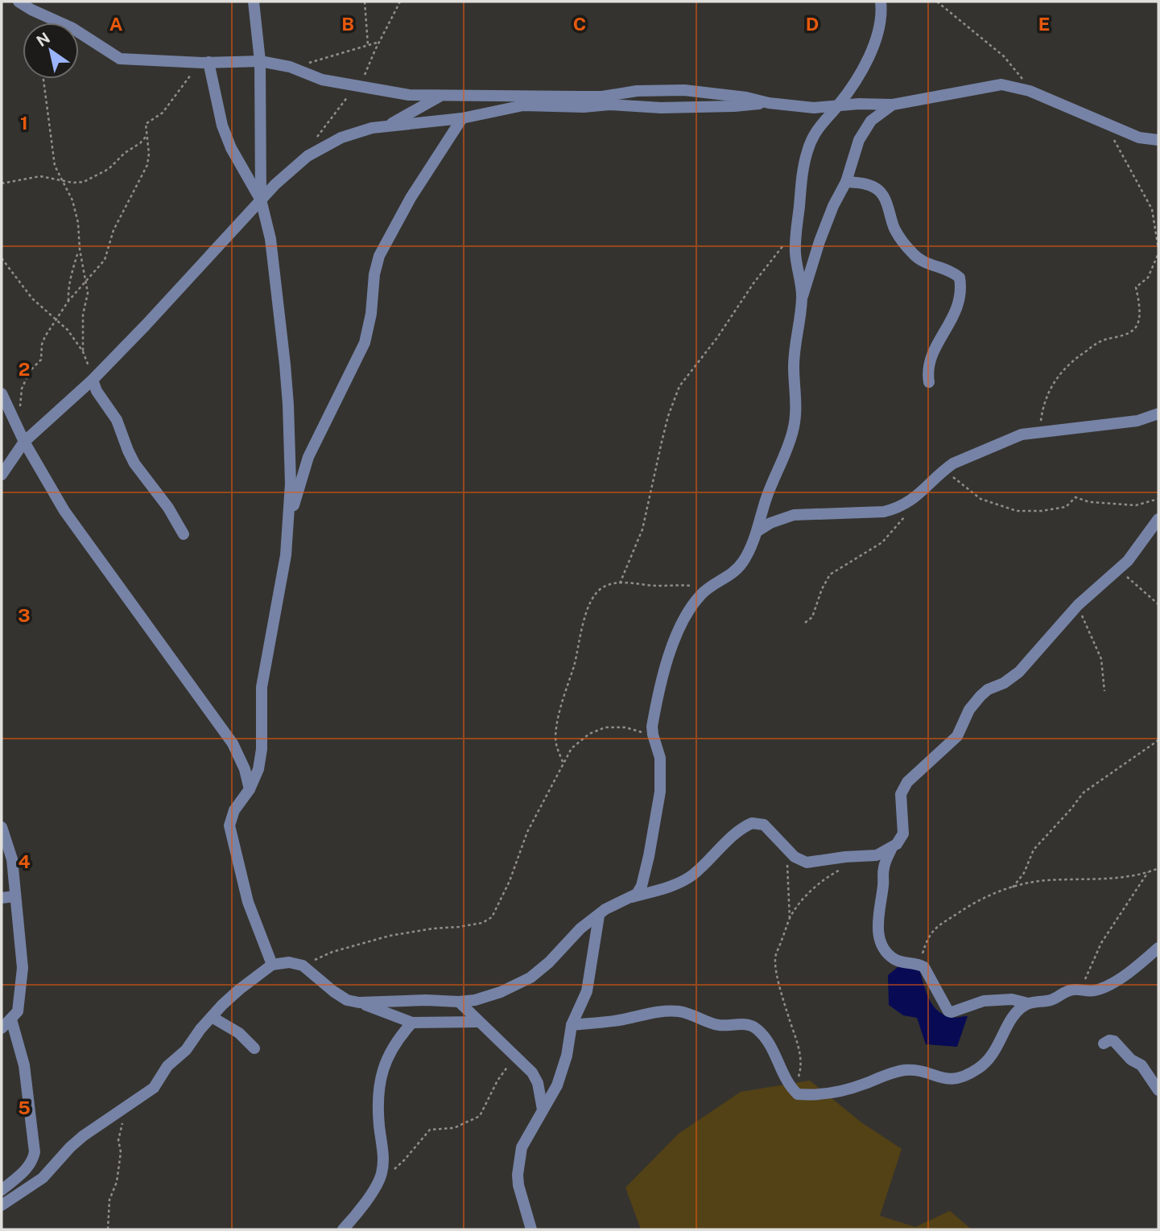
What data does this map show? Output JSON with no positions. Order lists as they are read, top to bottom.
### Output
{
  "north": "top left",
  "grid": {
    "columns": [
      "A",
      "B",
      "C",
      "D",
      "E"
    ],
    "rows": [
      "1",
      "2",
      "3",
      "4",
      "5"
    ]
  }
}
